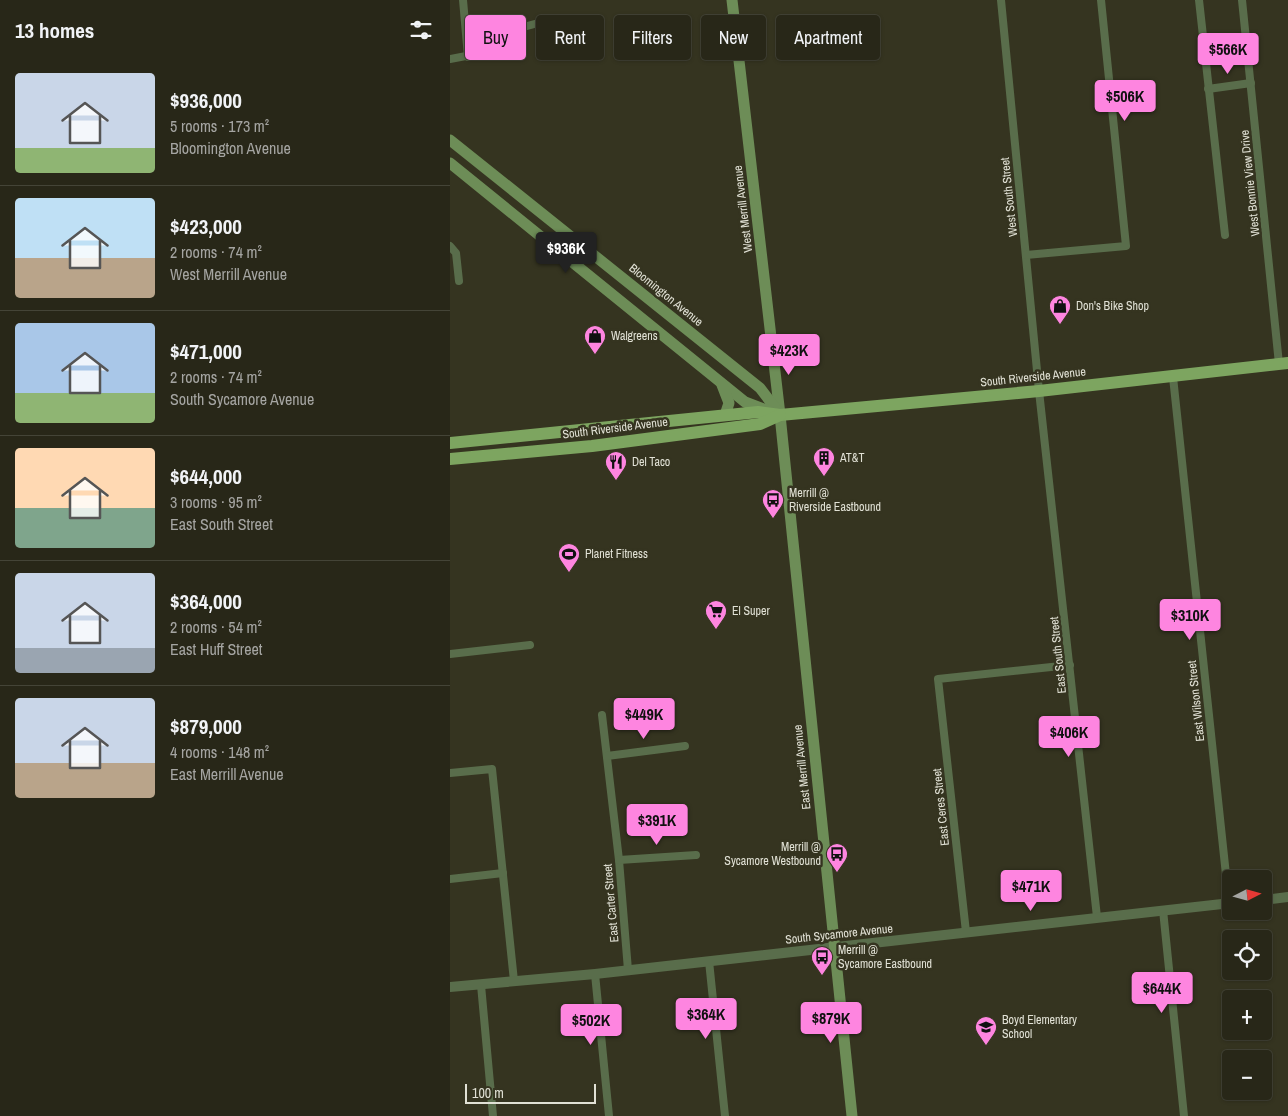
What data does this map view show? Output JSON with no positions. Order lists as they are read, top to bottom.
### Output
{
  "streets": {
    "main road": [
      "West Merrill Avenue",
      "Bloomington Avenue",
      "South Riverside Avenue",
      "East Merrill Avenue"
    ],
    "street": [
      "West Bonnie View Drive",
      "West South Street",
      "East South Street",
      "East Wilson Street",
      "East Ceres Street",
      "East Carter Street",
      "South Sycamore Avenue"
    ]
  },
  "crossings": [
    ["West Bonnie View Drive", "South Riverside Avenue"],
    ["West South Street", "South Riverside Avenue"],
    ["West South Street", "East South Street"],
    ["West Merrill Avenue", "Bloomington Avenue"],
    ["West Merrill Avenue", "South Riverside Avenue"],
    ["West Merrill Avenue", "East Merrill Avenue"],
    ["Bloomington Avenue", "South Riverside Avenue"],
    ["Bloomington Avenue", "East Merrill Avenue"],
    ["South Riverside Avenue", "East South Street"],
    ["South Riverside Avenue", "East Wilson Street"],
    ["South Riverside Avenue", "East Merrill Avenue"],
    ["East South Street", "East Ceres Street"],
    ["East South Street", "South Sycamore Avenue"],
    ["East Merrill Avenue", "South Sycamore Avenue"],
    ["East Ceres Street", "South Sycamore Avenue"],
    ["East Carter Street", "South Sycamore Avenue"]
  ],
  "places": {
    "shop": ["Don's Bike Shop", "Walgreens"],
    "building": ["AT&T"],
    "restaurant": ["Del Taco"],
    "bus stop": ["Merrill @ Riverside Eastbound", "Merrill @ Sycamore Westbound", "Merrill @ Sycamore Eastbound"],
    "sports": ["Planet Fitness"],
    "supermarket": ["El Super"],
    "school or university": ["Boyd Elementary School"]
  },
  "scale_bar": "100 m",
  "north": "right",
  "page": {
    "heading": "13 homes",
    "chip": [
      "Buy",
      "Rent",
      "Filters",
      "New",
      "Apartment"
    ],
    "price": [
      "$566K",
      "$506K",
      "$936K",
      "$423K",
      "$310K",
      "$449K",
      "$406K",
      "$391K",
      "$471K",
      "$644K",
      "$364K",
      "$879K",
      "$502K"
    ],
    "list": [
      {
        "name": "$936,000",
        "note": "5 rooms · 173 m² · Bloomington Avenue"
      },
      {
        "name": "$423,000",
        "note": "2 rooms · 74 m² · West Merrill Avenue"
      },
      {
        "name": "$471,000",
        "note": "2 rooms · 74 m² · South Sycamore Avenue"
      },
      {
        "name": "$644,000",
        "note": "3 rooms · 95 m² · East South Street"
      },
      {
        "name": "$364,000",
        "note": "2 rooms · 54 m² · East Huff Street"
      },
      {
        "name": "$879,000",
        "note": "4 rooms · 148 m² · East Merrill Avenue"
      }
    ],
    "map_buttons": ["+", "−"],
    "scale": "100 m"
  }
}
